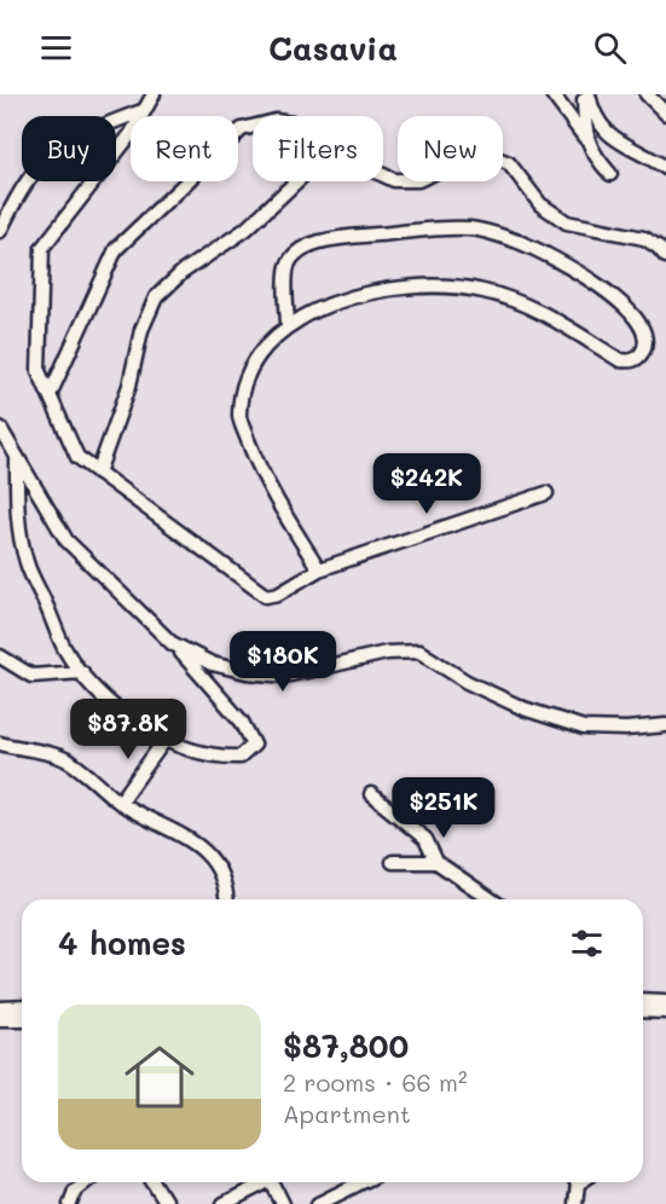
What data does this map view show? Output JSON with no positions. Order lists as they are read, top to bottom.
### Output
{
  "page": {
    "header": "Casavia",
    "chip": [
      "Buy",
      "Rent",
      "Filters",
      "New"
    ],
    "price": [
      "$242K",
      "$180K",
      "$87.8K",
      "$251K"
    ],
    "heading": "4 homes",
    "list": [
      {
        "name": "$87,800",
        "note": "2 rooms · 66 m² · Apartment"
      }
    ]
  }
}
